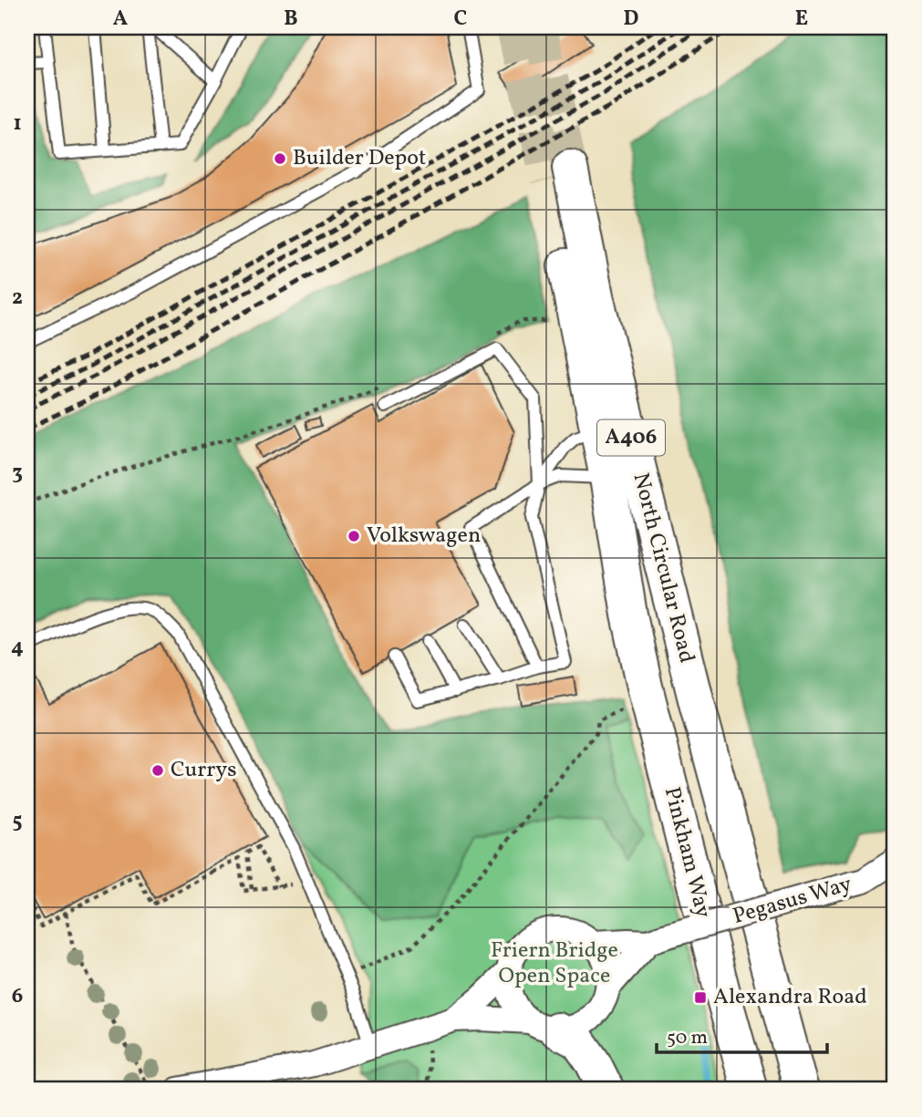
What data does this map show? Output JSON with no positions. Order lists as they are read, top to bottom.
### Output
{
  "streets": {
    "highway": ["A406", "North Circular Road", "Pinkham Way"],
    "street": ["Pegasus Way"]
  },
  "crossings": [
    ["North Circular Road", "Pinkham Way"]
  ],
  "parks": ["Friern Bridge Open Space"],
  "places": {
    "other": ["Builder Depot", "Volkswagen", "Currys"],
    "transit": ["Alexandra Road"]
  },
  "scale_bar": "50 m",
  "grid": {
    "columns": [
      "A",
      "B",
      "C",
      "D",
      "E"
    ],
    "rows": [
      "1",
      "2",
      "3",
      "4",
      "5",
      "6"
    ]
  }
}
